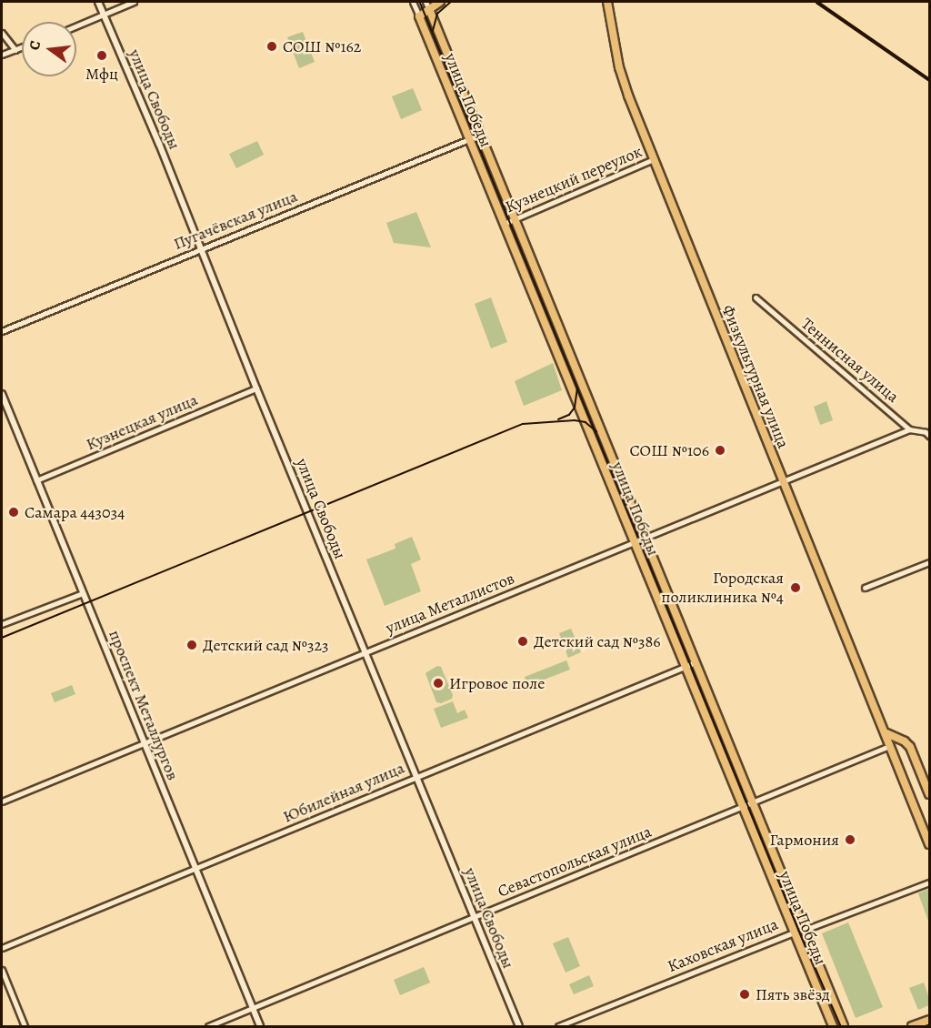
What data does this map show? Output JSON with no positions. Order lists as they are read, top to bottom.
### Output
{
  "streets": {
    "main road": ["улица Победы", "Физкультурная улица", "Каховская улица"],
    "street": [
      "улица Свободы",
      "Кузнецкий переулок",
      "Пугачёвская улица",
      "Теннисная улица",
      "Кузнецкая улица",
      "улица Металлистов",
      "проспект Металлургов",
      "Юбилейная улица",
      "Севастопольская улица"
    ]
  },
  "crossings": [
    ["улица Свободы", "Пугачёвская улица"],
    ["улица Свободы", "Кузнецкая улица"],
    ["улица Свободы", "улица Металлистов"],
    ["улица Свободы", "Юбилейная улица"],
    ["улица Свободы", "Севастопольская улица"],
    ["улица Победы", "Кузнецкий переулок"],
    ["улица Победы", "Пугачёвская улица"],
    ["улица Победы", "улица Металлистов"],
    ["улица Победы", "Юбилейная улица"],
    ["улица Победы", "Севастопольская улица"],
    ["улица Победы", "Каховская улица"],
    ["Кузнецкий переулок", "Физкультурная улица"],
    ["Теннисная улица", "улица Металлистов"],
    ["Физкультурная улица", "улица Металлистов"],
    ["Физкультурная улица", "Севастопольская улица"],
    ["Кузнецкая улица", "проспект Металлургов"],
    ["улица Металлистов", "проспект Металлургов"],
    ["проспект Металлургов", "Юбилейная улица"],
    ["проспект Металлургов", "Севастопольская улица"]
  ],
  "places": [
    "СОШ №162",
    "Мфц",
    "СОШ №106",
    "Самара 443034",
    "Городская поликлиника №4",
    "Детский сад №386",
    "Детский сад №323",
    "Игровое поле",
    "Гармония",
    "Пять звёзд"
  ],
  "north": "left"
}
